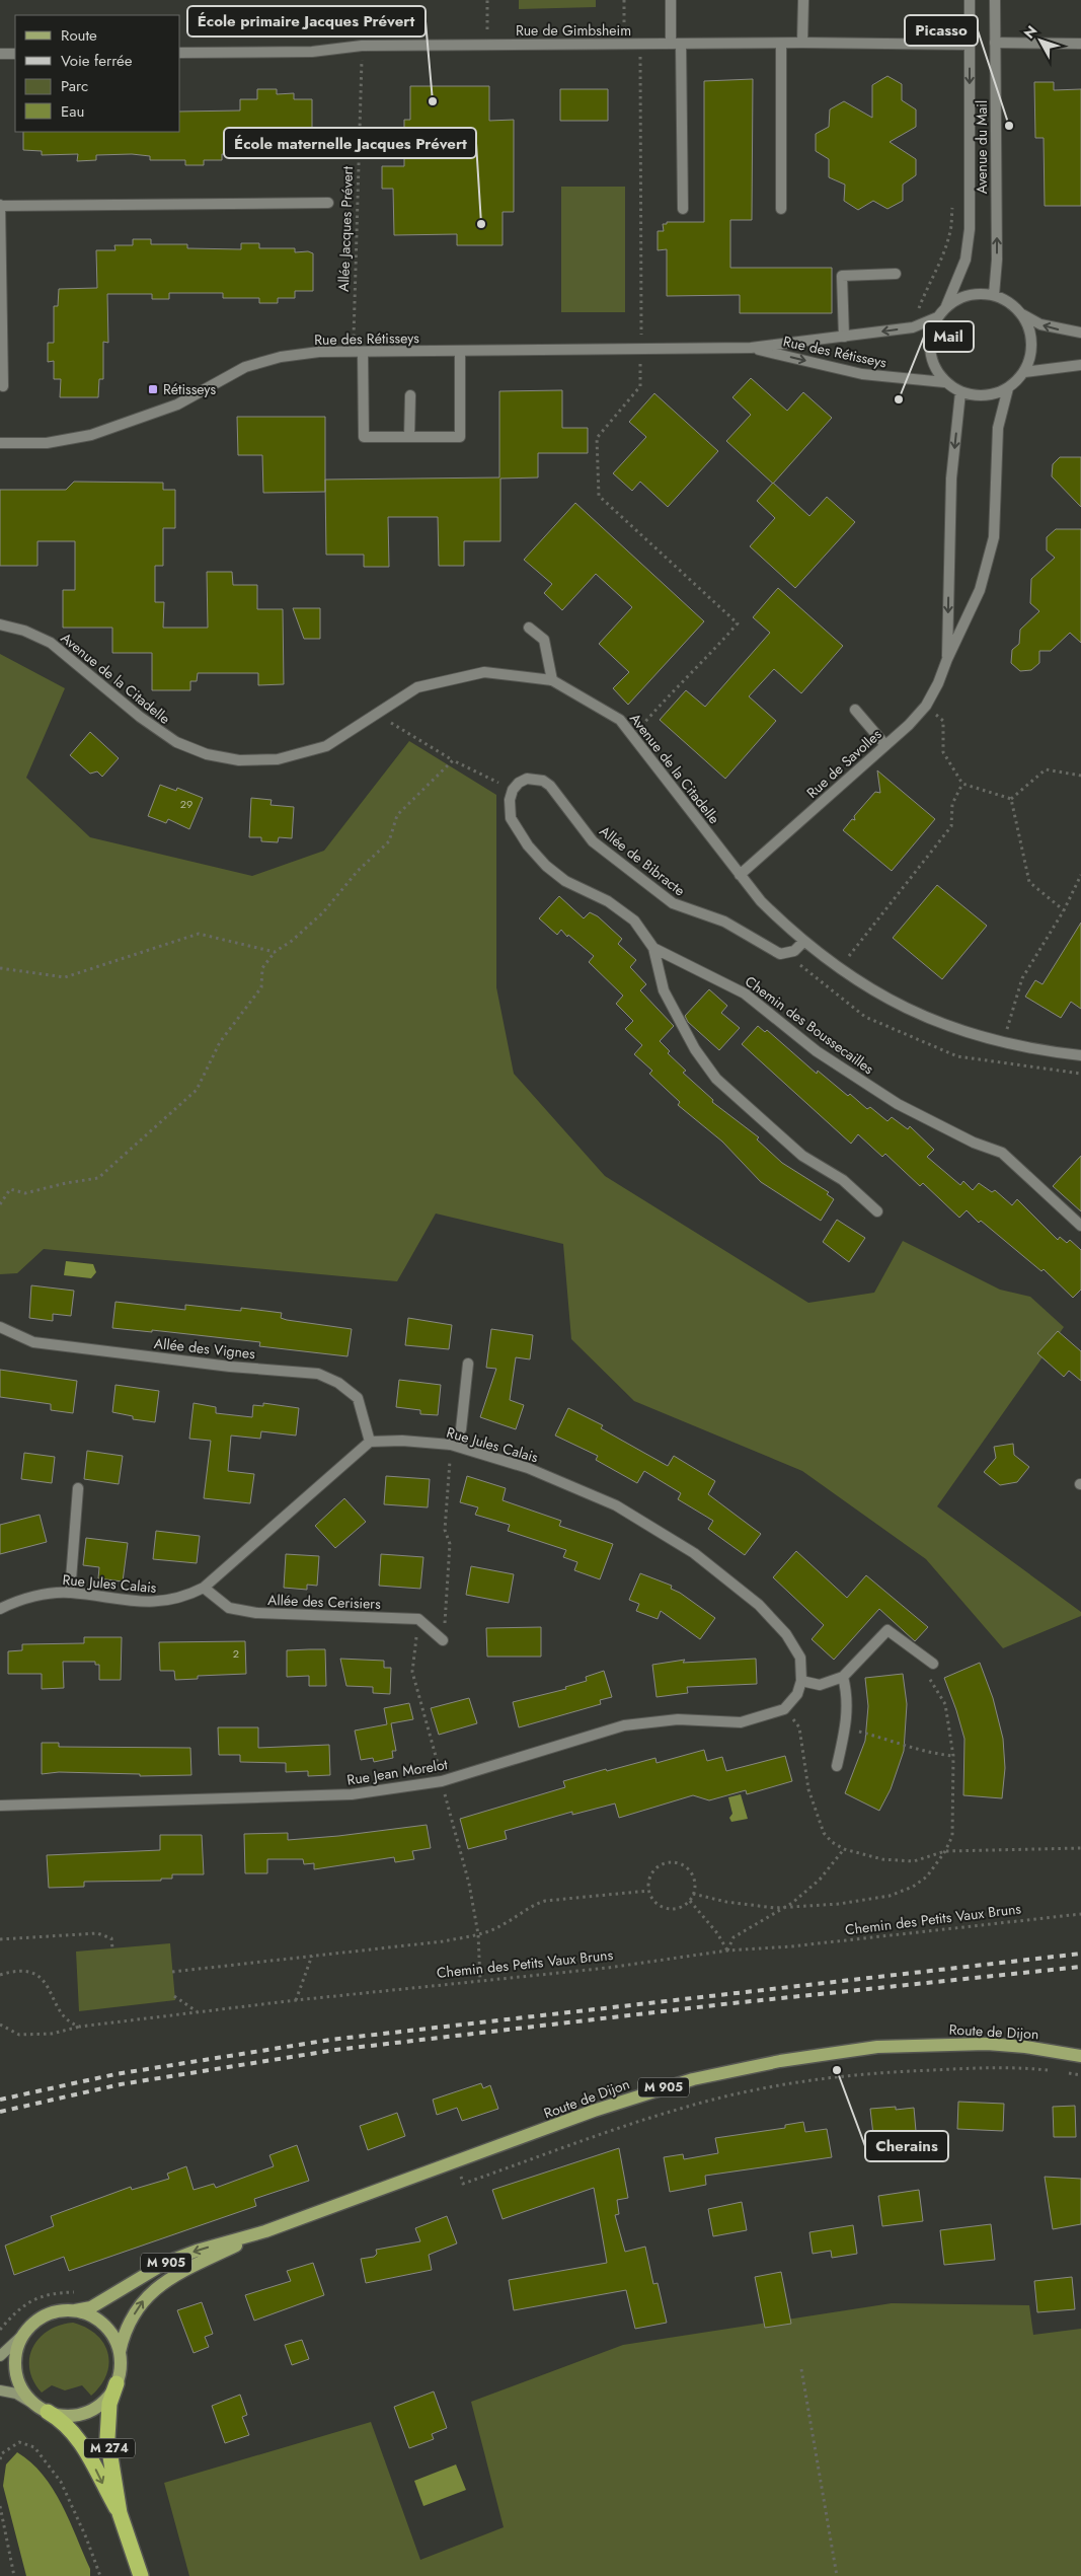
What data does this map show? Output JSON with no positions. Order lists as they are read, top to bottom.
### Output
{
  "streets": {
    "highway": ["M 274"],
    "main road": ["Route de Dijon", "M 905"],
    "street": [
      "Rue de Gimbsheim",
      "Avenue du Mail",
      "Rue des Rétisseys",
      "Avenue de la Citadelle",
      "Rue de Savolles",
      "Allée de Bibracte",
      "Chemin des Boussecailles",
      "Allée des Vignes",
      "Rue Jules Calais",
      "Allée des Cerisiers",
      "Rue Jean Morelot"
    ],
    "path": ["Allée Jacques Prévert", "Chemin des Petits Vaux Bruns"]
  },
  "crossings": [
    ["Rue de Gimbsheim", "Avenue du Mail"],
    ["Rue de Gimbsheim", "Allée Jacques Prévert"],
    ["Avenue du Mail", "Rue des Rétisseys"],
    ["Avenue du Mail", "Rue de Savolles"],
    ["Allée Jacques Prévert", "Rue des Rétisseys"],
    ["Rue des Rétisseys", "Rue de Savolles"],
    ["Avenue de la Citadelle", "Rue de Savolles"],
    ["Avenue de la Citadelle", "Allée de Bibracte"],
    ["Allée des Vignes", "Rue Jules Calais"],
    ["Rue Jules Calais", "Allée des Cerisiers"],
    ["Route de Dijon", "M 274"]
  ],
  "places": {
    "other": [
      "École primaire Jacques Prévert",
      "Picasso",
      "École maternelle Jacques Prévert",
      "Mail",
      "Cherains"
    ],
    "transit": ["Rétisseys"]
  },
  "house_numbers": ["29", "2"],
  "legend": [
    "Route",
    "Voie ferrée",
    "Parc",
    "Eau"
  ],
  "north": "top left"
}
